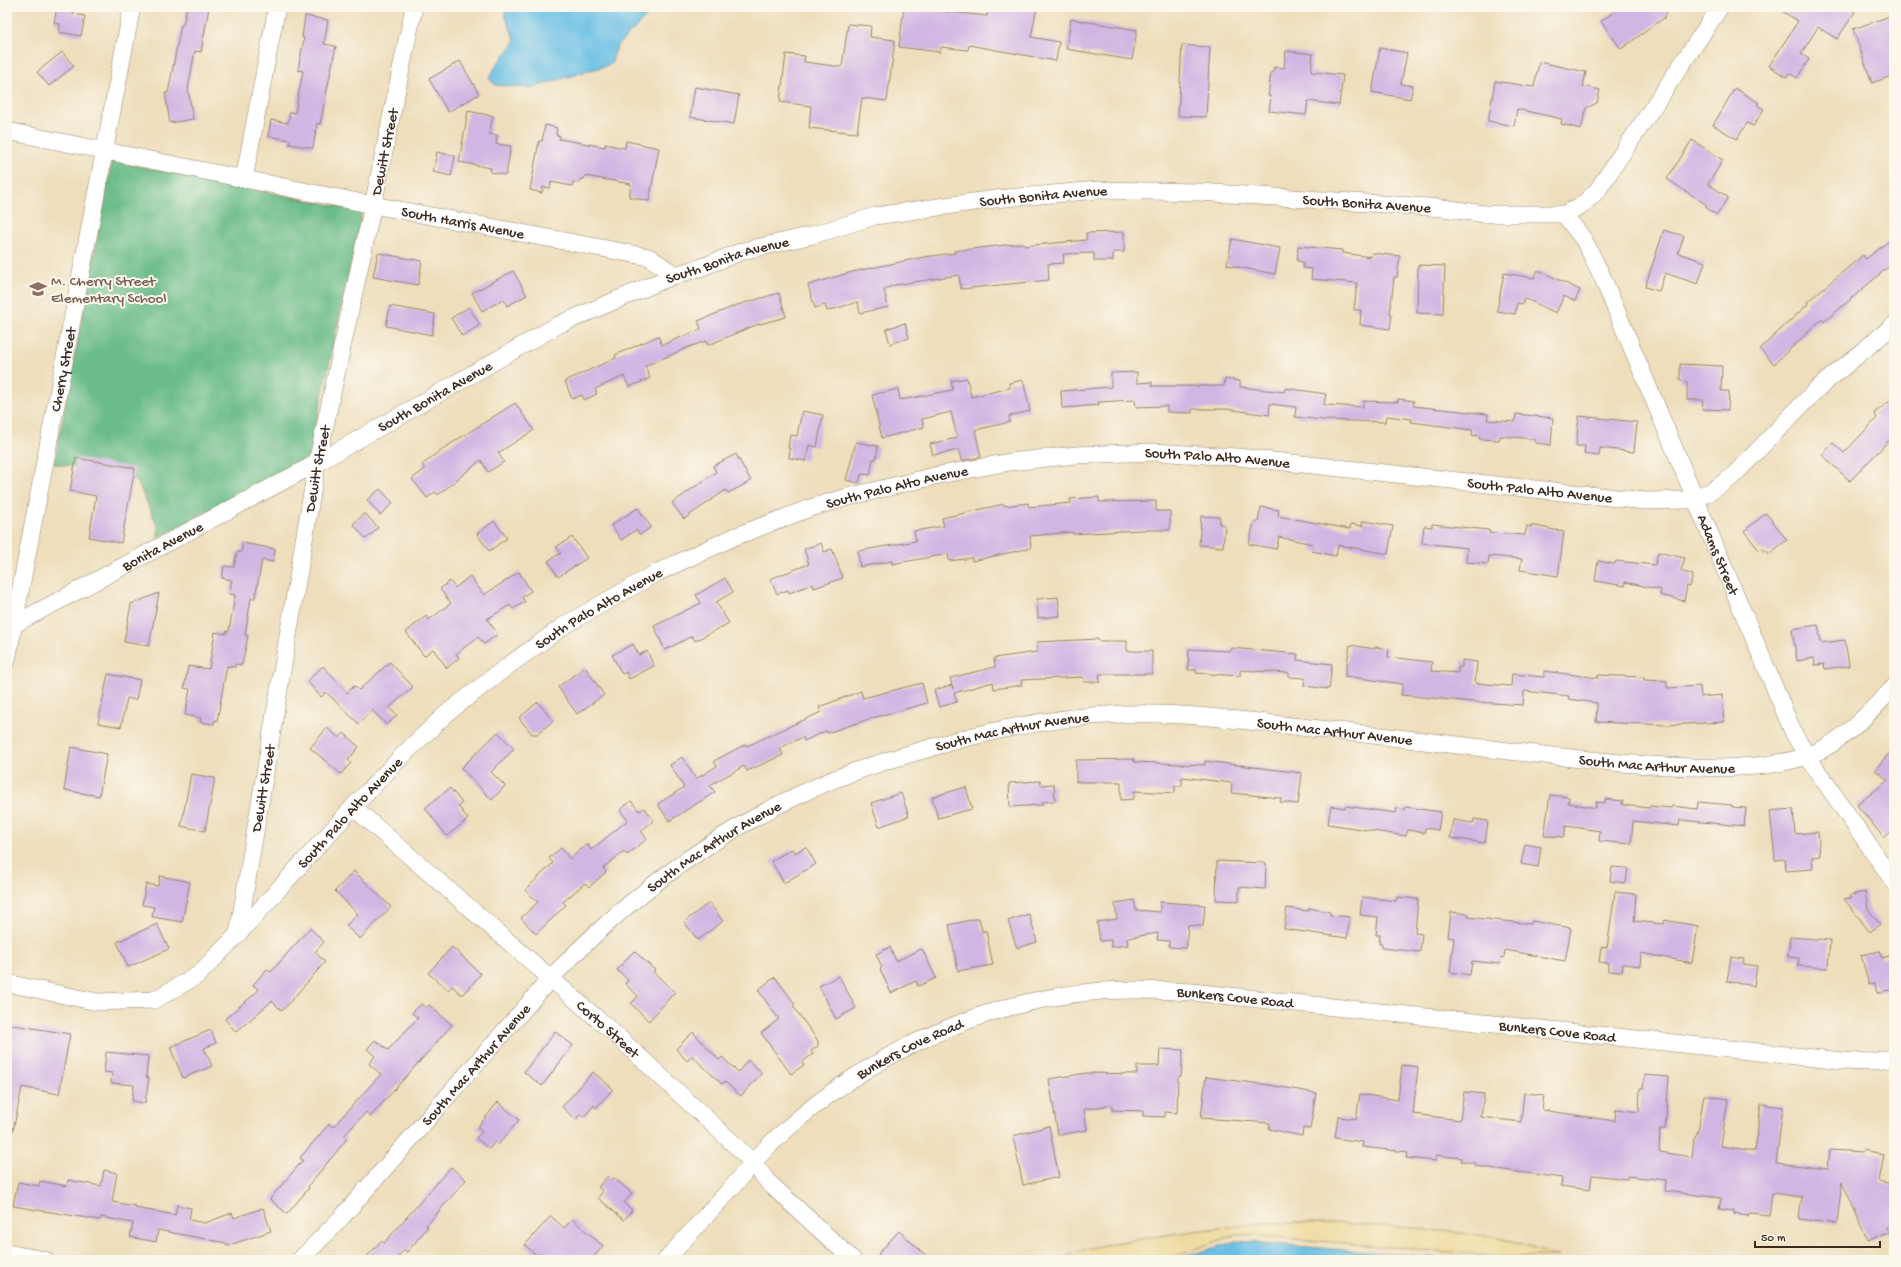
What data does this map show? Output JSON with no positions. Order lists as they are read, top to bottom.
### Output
{
  "streets": {
    "street": [
      "Dewitt Street",
      "South Bonita Avenue",
      "South Harris Avenue",
      "Cherry Street",
      "South Palo Alto Avenue",
      "Bonita Avenue",
      "Adams Street",
      "South Mac Arthur Avenue",
      "Bunkers Cove Road",
      "Corto Street"
    ]
  },
  "crossings": [
    ["Dewitt Street", "South Bonita Avenue"],
    ["Dewitt Street", "South Harris Avenue"],
    ["Dewitt Street", "South Palo Alto Avenue"],
    ["Dewitt Street", "Bonita Avenue"],
    ["South Bonita Avenue", "South Harris Avenue"],
    ["South Bonita Avenue", "Bonita Avenue"],
    ["South Bonita Avenue", "Adams Street"],
    ["South Harris Avenue", "Cherry Street"],
    ["Cherry Street", "Bonita Avenue"],
    ["South Palo Alto Avenue", "Adams Street"],
    ["South Palo Alto Avenue", "Corto Street"],
    ["Adams Street", "South Mac Arthur Avenue"],
    ["South Mac Arthur Avenue", "Corto Street"],
    ["Bunkers Cove Road", "Corto Street"]
  ],
  "places": {
    "school or university": ["M. Cherry Street Elementary School"]
  },
  "scale_bar": "50 m"
}
